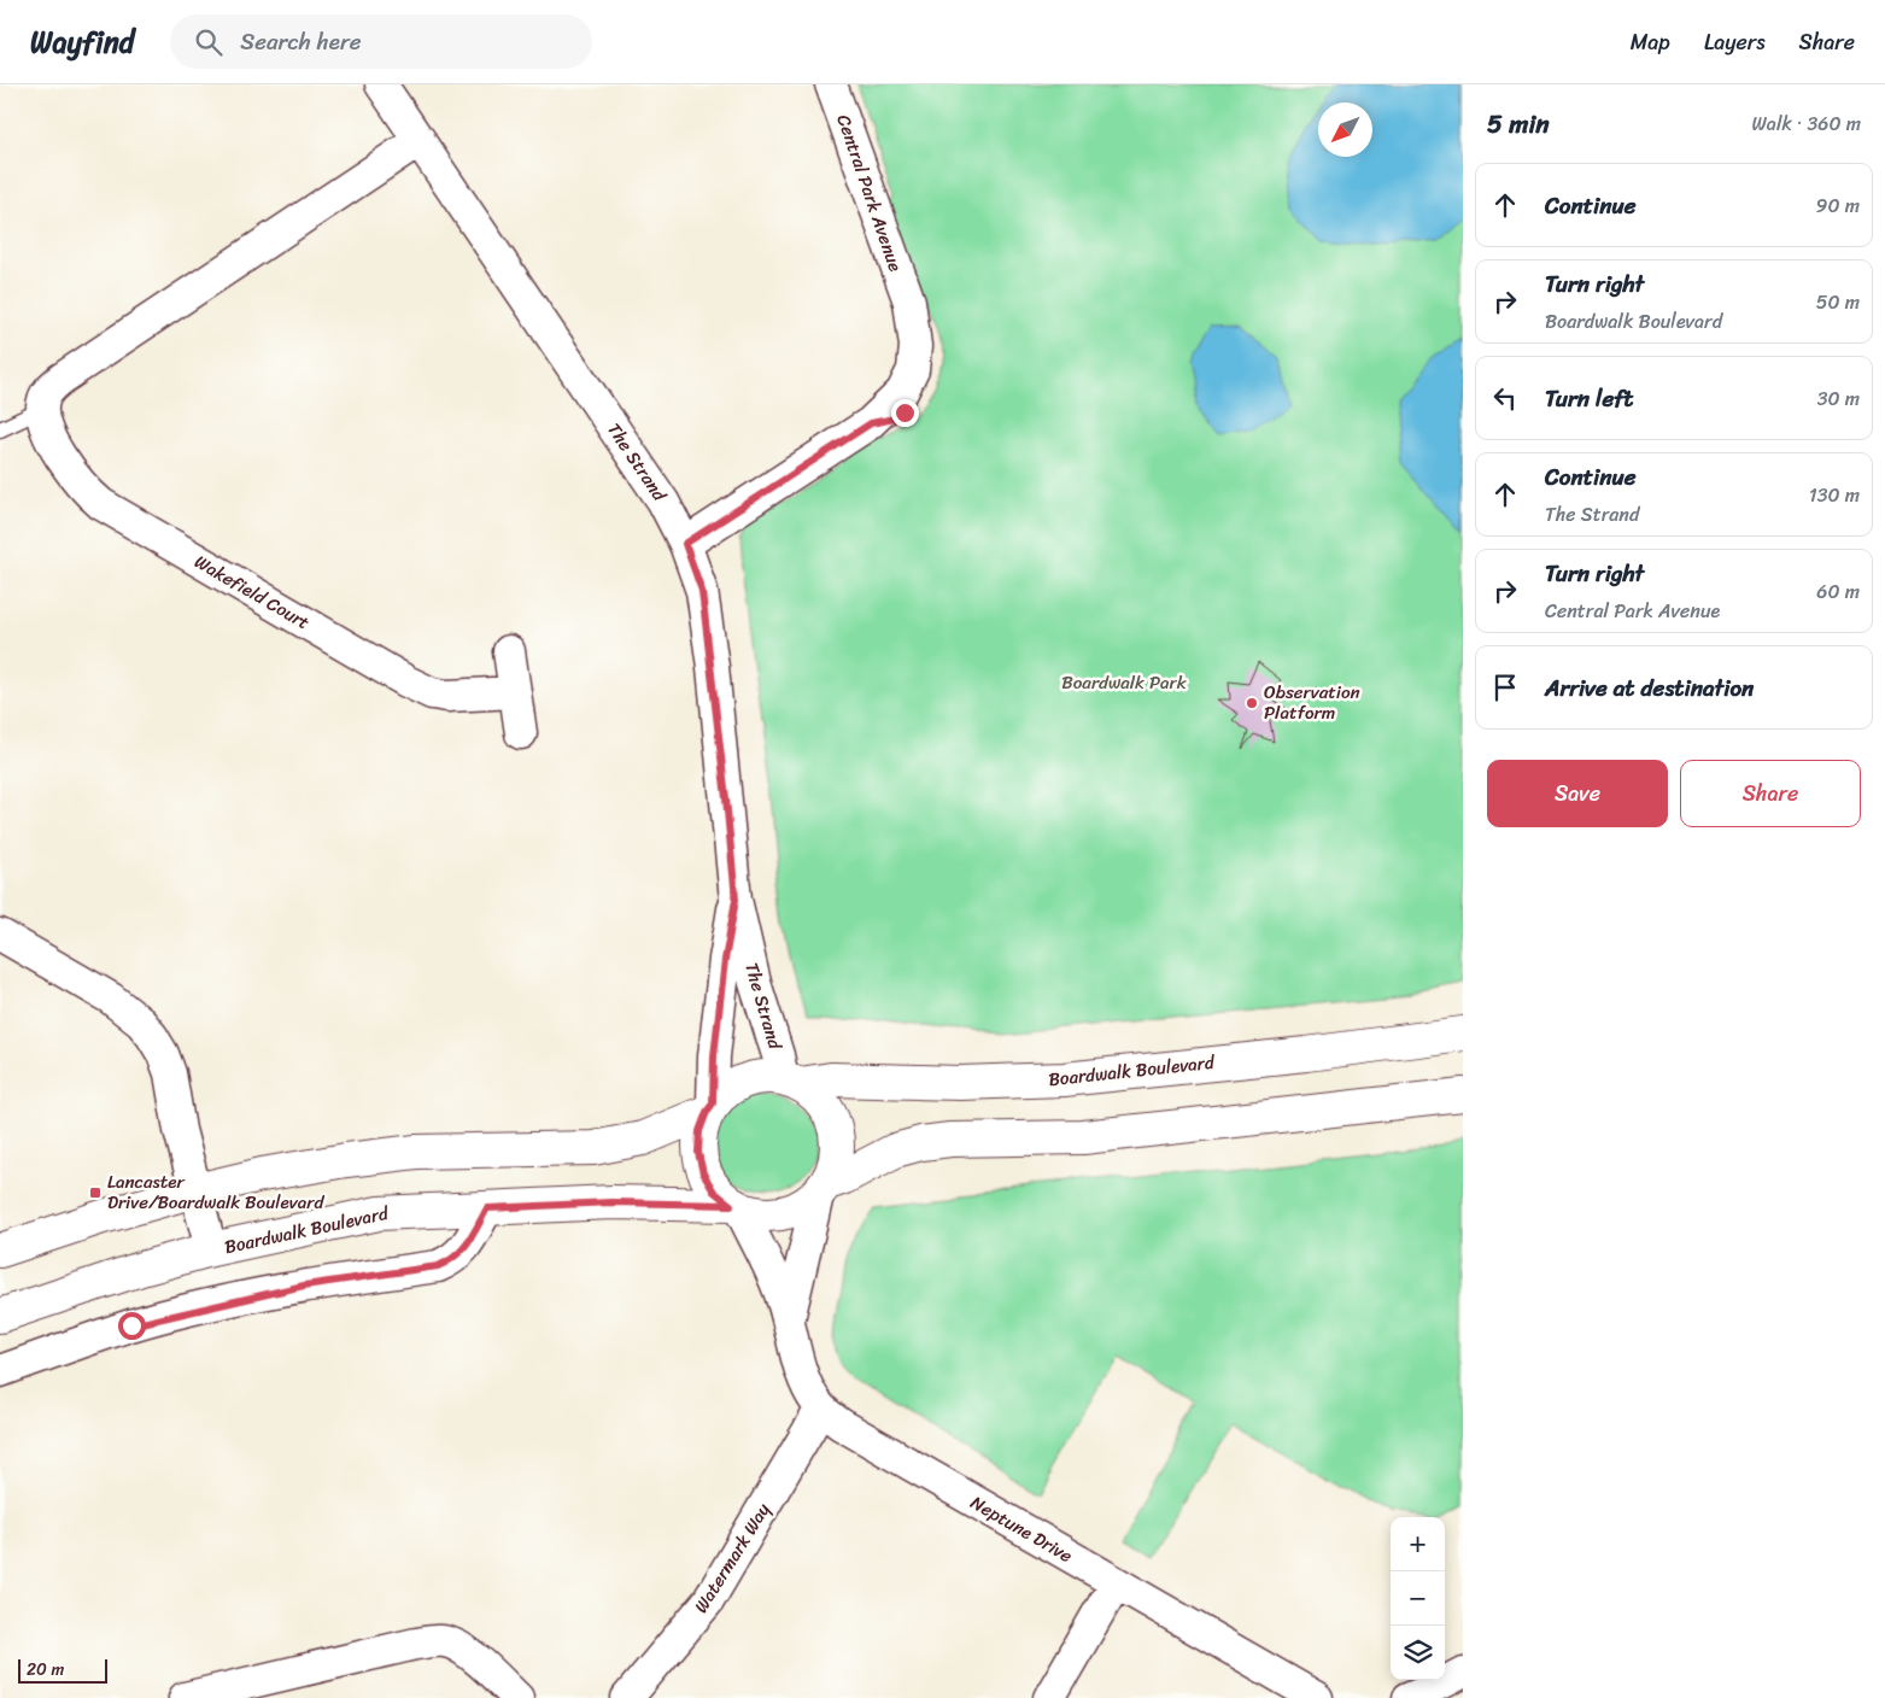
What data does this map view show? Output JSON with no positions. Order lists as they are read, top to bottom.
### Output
{
  "streets": {
    "main road": ["Boardwalk Boulevard"],
    "street": [
      "Central Park Avenue",
      "The Strand",
      "Wakefield Court",
      "Neptune Drive",
      "Watermark Way"
    ]
  },
  "crossings": [
    ["Central Park Avenue", "The Strand"],
    ["The Strand", "Boardwalk Boulevard"],
    ["The Strand", "Neptune Drive"],
    ["Boardwalk Boulevard", "Neptune Drive"],
    ["Neptune Drive", "Watermark Way"]
  ],
  "parks": ["Boardwalk Park"],
  "places": {
    "other": ["Observation Platform"],
    "transit": ["Lancaster Drive/Boardwalk Boulevard"]
  },
  "scale_bar": "20 m",
  "north": "bottom left",
  "page": {
    "header": "Wayfind",
    "search": "Search here",
    "nav": ["Map", "Layers", "Share"],
    "heading": ["5 min", "Walk · 360 m"],
    "list": [
      ["Continue", "90 m"],
      ["Turn right", "Boardwalk Boulevard", "50 m"],
      ["Turn left", "30 m"],
      ["Continue", "The Strand", "130 m"],
      ["Turn right", "Central Park Avenue", "60 m"],
      "Arrive at destination"
    ],
    "buttons": ["Save", "Share"],
    "map_buttons": ["+", "−"],
    "scale": "20 m"
  }
}
